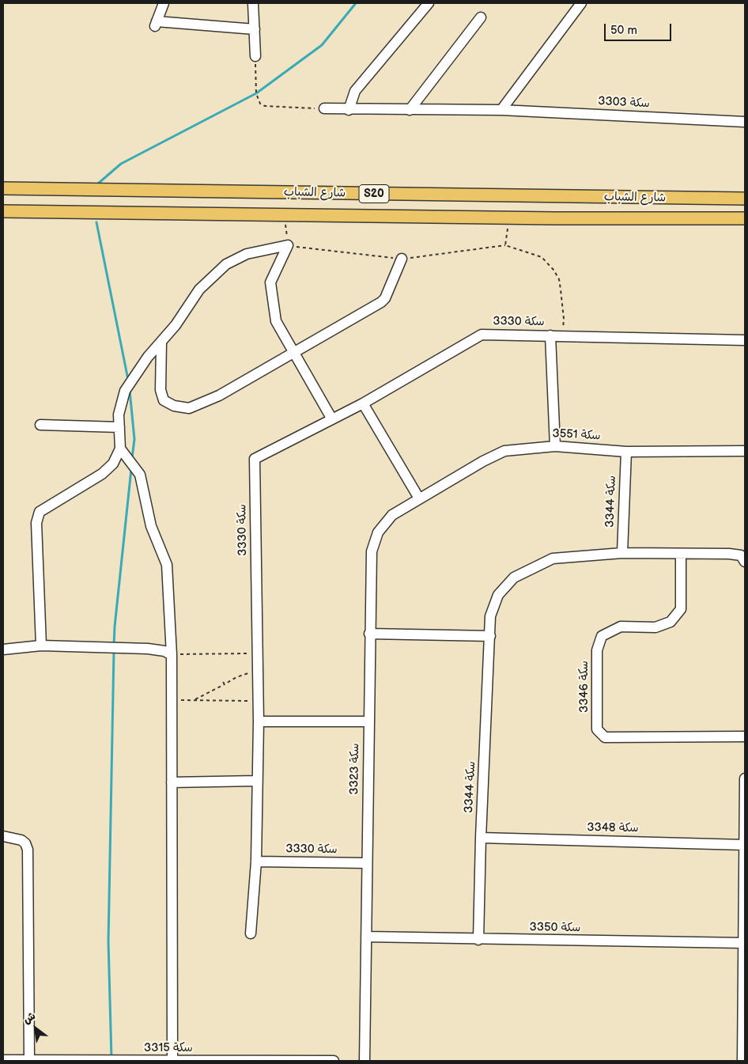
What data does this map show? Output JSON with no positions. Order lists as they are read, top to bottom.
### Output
{
  "streets": {
    "main road": ["شارع الشباب", "S20"],
    "street": [
      "سكة 3303",
      "سكة 3330",
      "سكة 3551",
      "سكة 3344",
      "سكة 3346",
      "سكة 3323",
      "سكة 3348",
      "سكة 3350",
      "سكة 3315"
    ]
  },
  "crossings": [
    ["سكة 3330", "سكة 3551"],
    ["سكة 3330", "سكة 3323"],
    ["سكة 3551", "سكة 3344"],
    ["سكة 3551", "سكة 3323"],
    ["سكة 3344", "سكة 3346"],
    ["سكة 3344", "سكة 3348"],
    ["سكة 3344", "سكة 3350"],
    ["سكة 3323", "سكة 3350"]
  ],
  "scale_bar": "50 m",
  "north": "top left"
}
